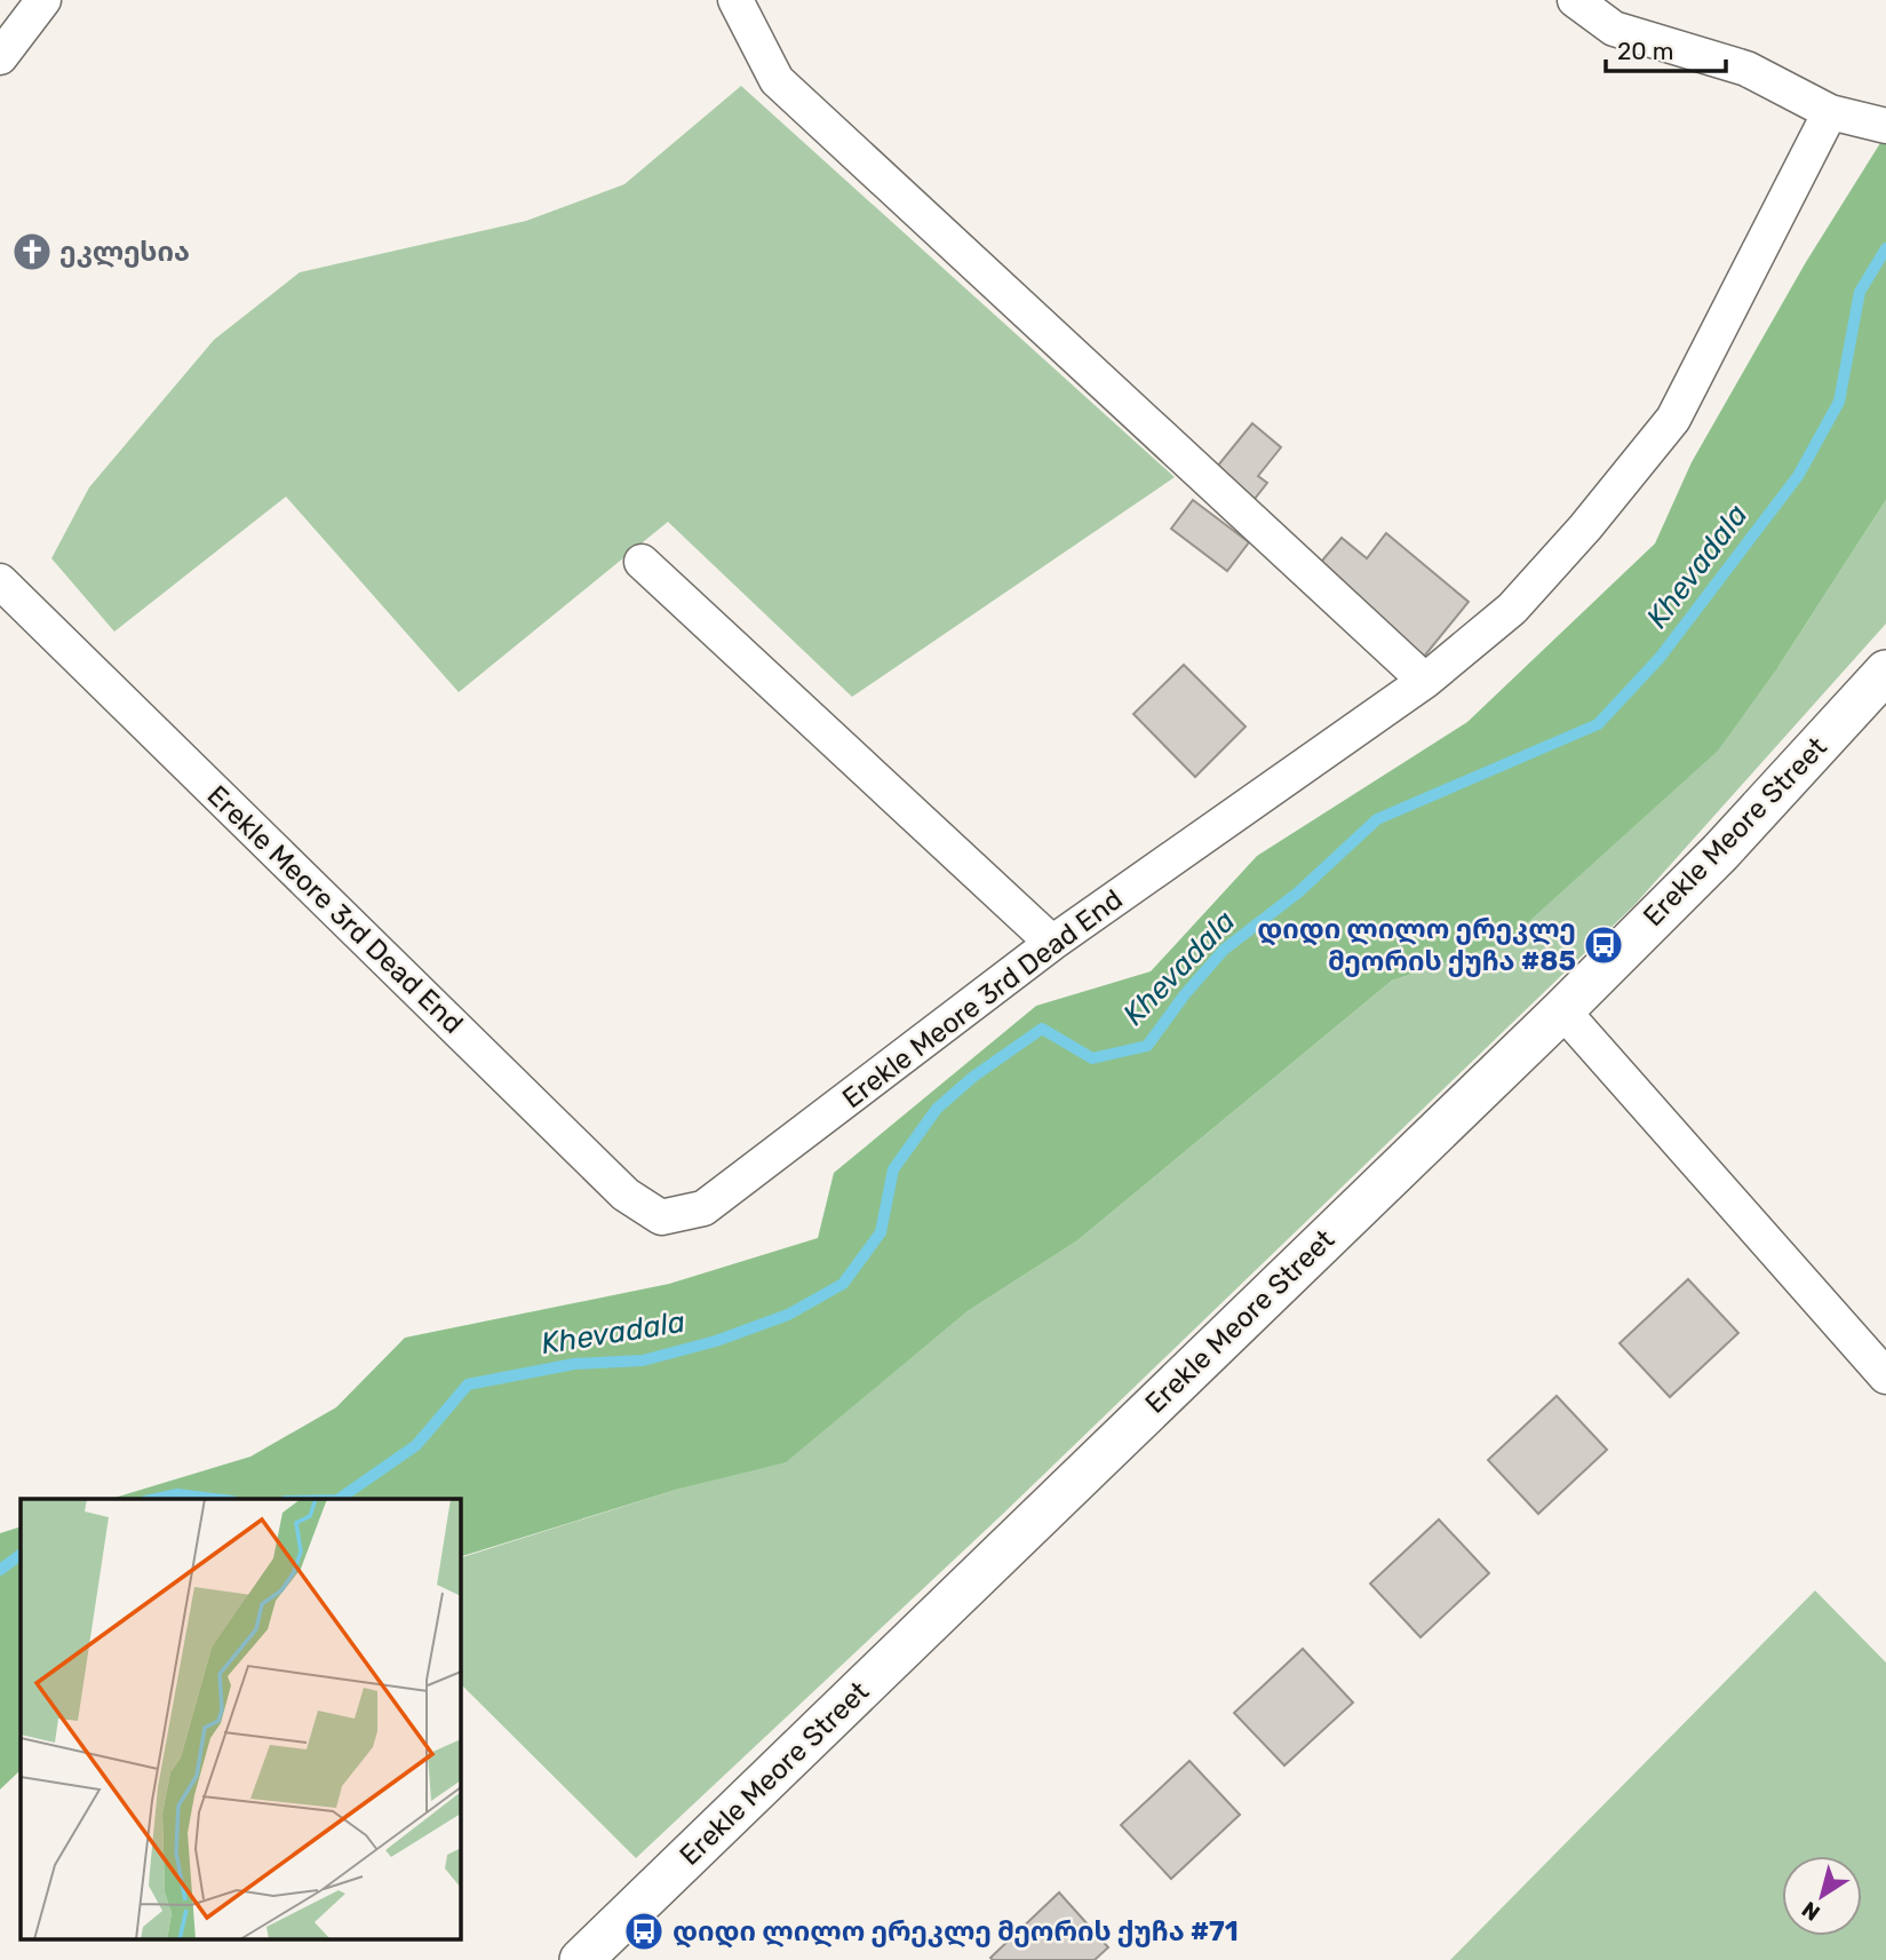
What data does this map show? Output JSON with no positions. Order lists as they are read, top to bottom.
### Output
{
  "streets": {
    "street": ["Erekle Meore Street", "Erekle Meore 3rd Dead End"]
  },
  "water": ["Khevadala"],
  "places": {
    "church": ["ეკლესია"],
    "bus stop": ["დიდი ლილო ერეკლე მეორის ქუჩა #85", "დიდი ლილო ერეკლე მეორის ქუჩა #71"]
  },
  "scale_bar": "20 m",
  "north": "bottom left"
}
